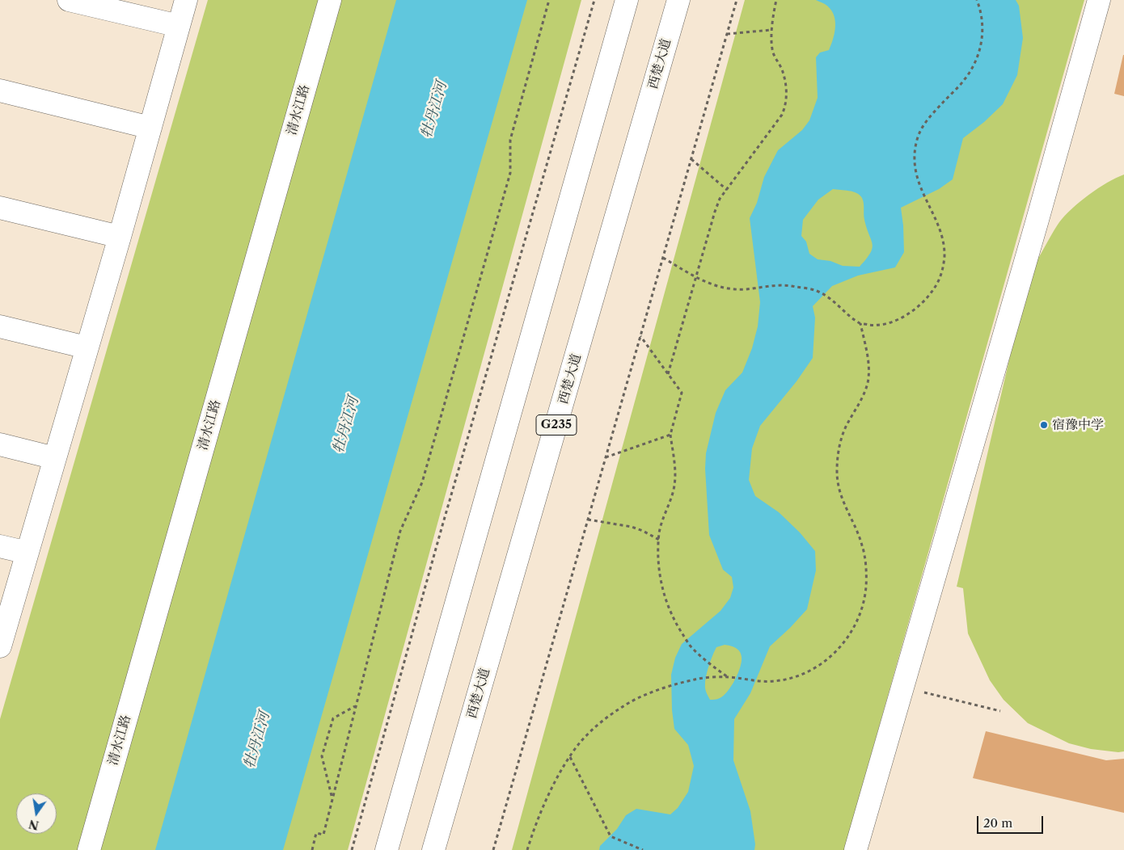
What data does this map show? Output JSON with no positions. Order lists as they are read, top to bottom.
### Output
{
  "streets": {
    "main road": ["西楚大道", "清水江路", "G235"]
  },
  "water": ["牡丹江河"],
  "places": ["宿豫中学"],
  "scale_bar": "20 m",
  "north": "bottom"
}
